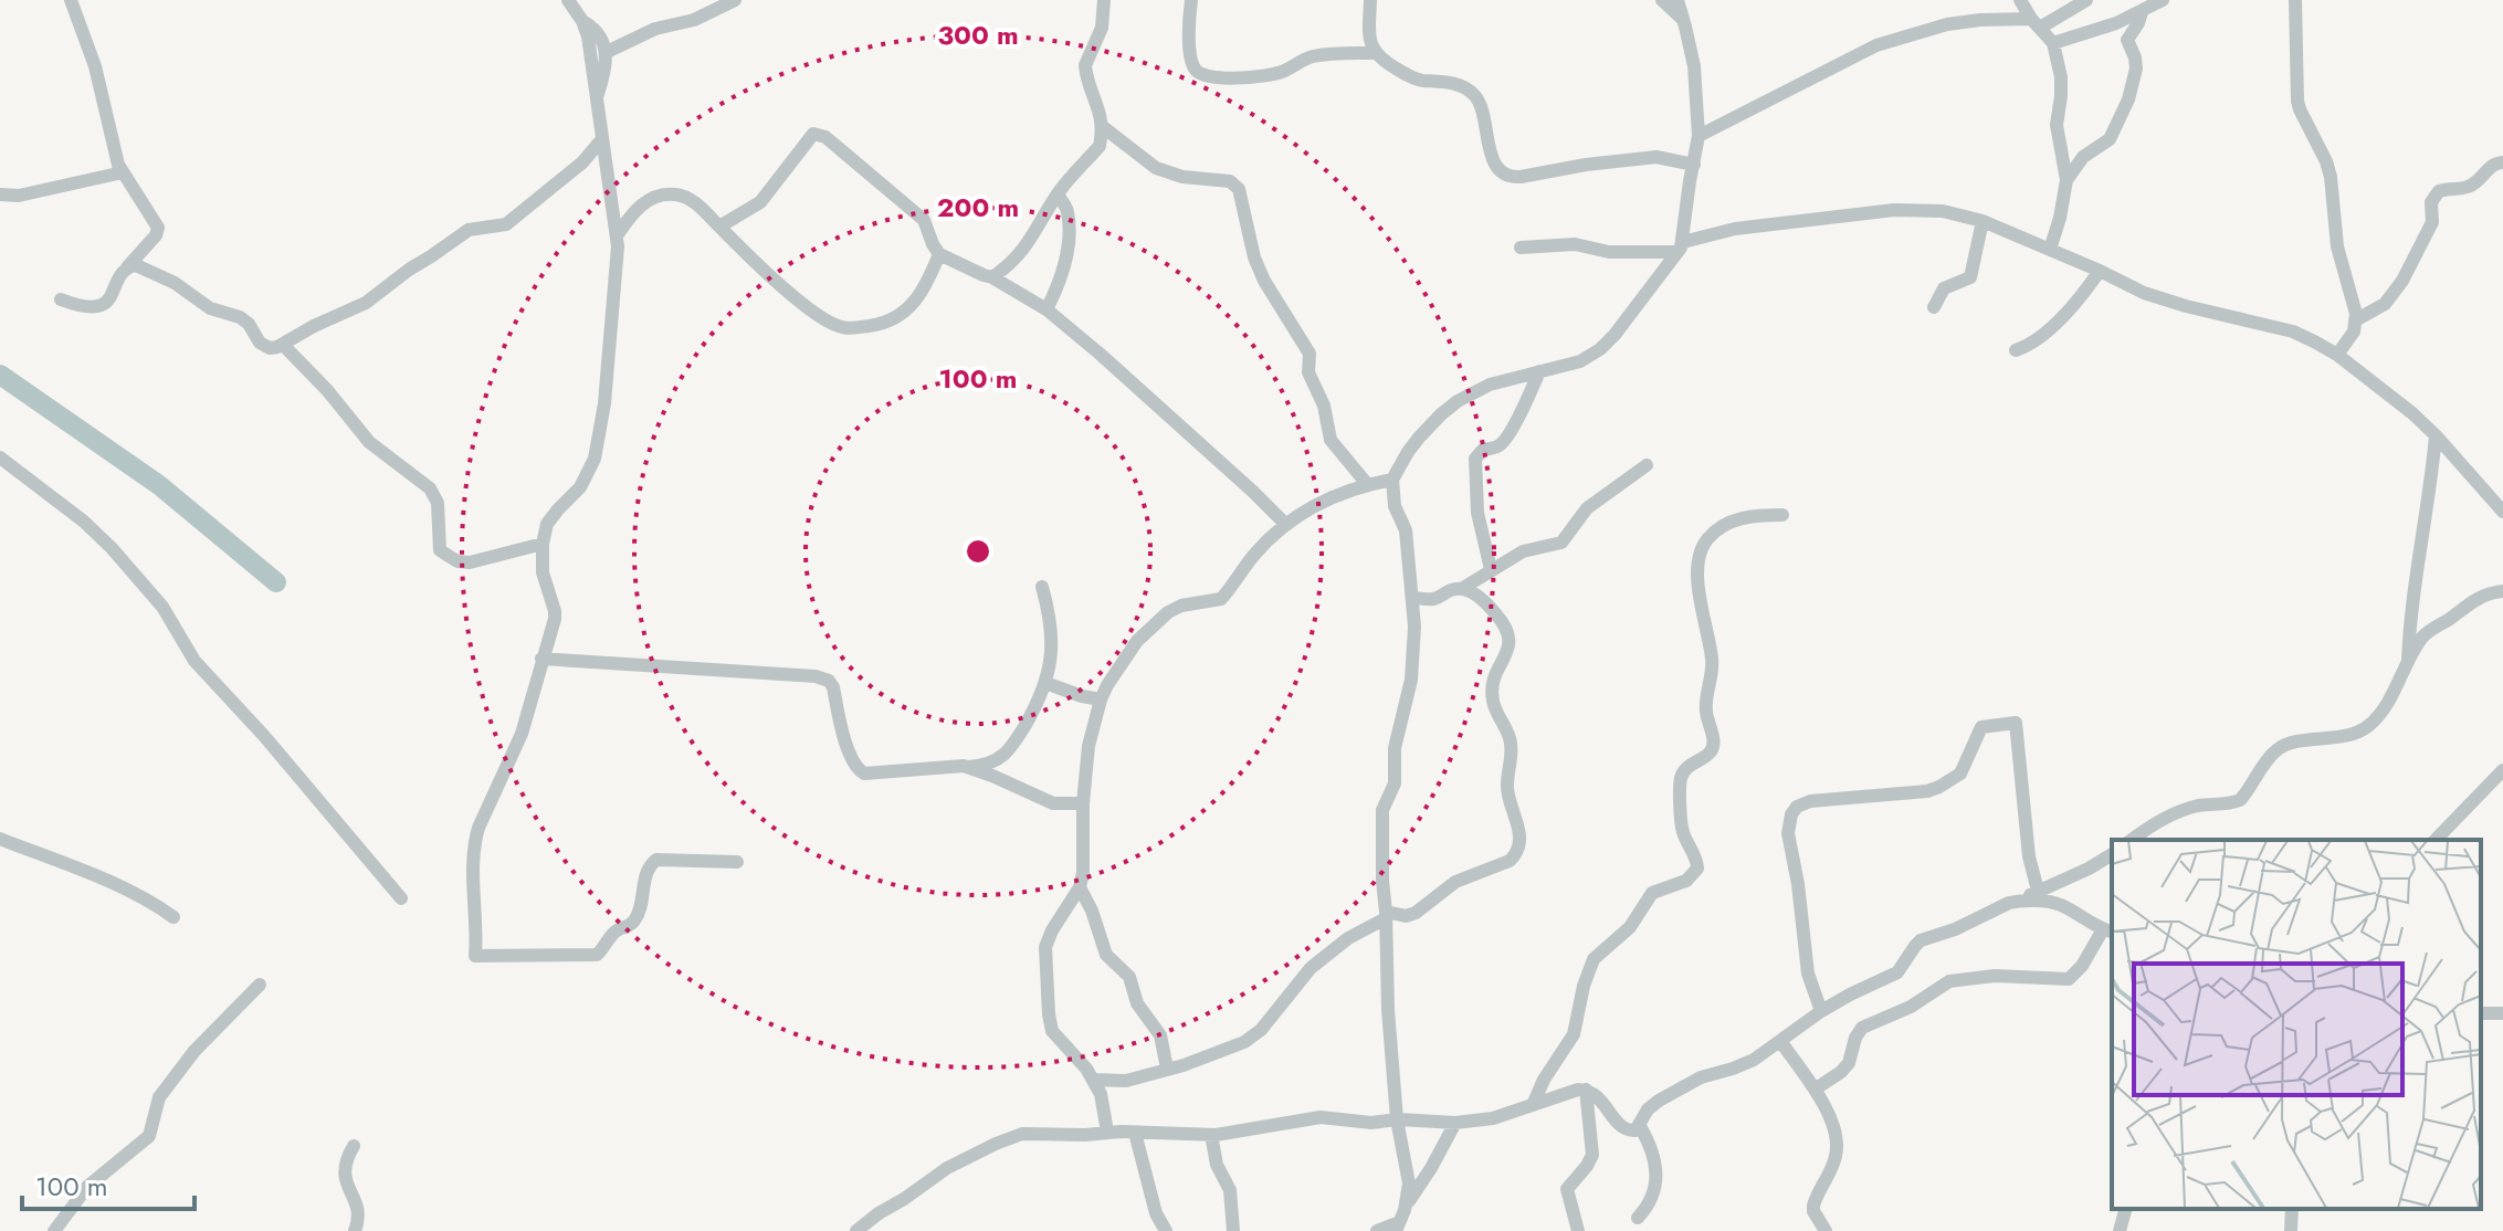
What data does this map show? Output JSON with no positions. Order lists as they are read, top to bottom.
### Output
{
  "scale_bar": "100 m",
  "rings": ["300 m", "200 m", "100 m"]
}
